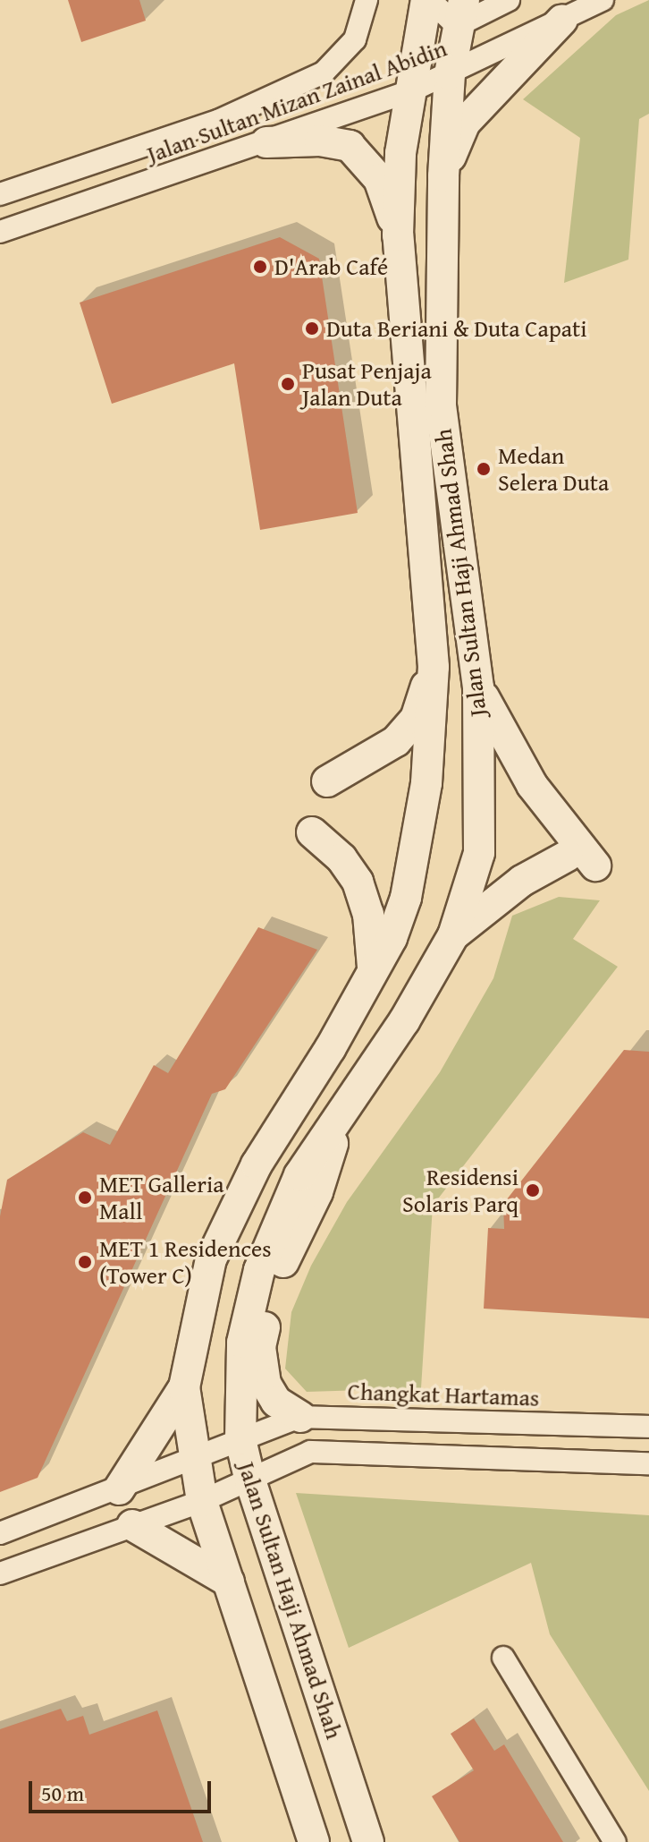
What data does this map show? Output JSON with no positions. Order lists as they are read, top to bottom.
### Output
{
  "streets": {
    "street": ["Jalan Sultan Mizan Zainal Abidin", "Jalan Sultan Haji Ahmad Shah", "Changkat Hartamas"]
  },
  "crossings": [
    ["Jalan Sultan Mizan Zainal Abidin", "Jalan Sultan Haji Ahmad Shah"],
    ["Jalan Sultan Haji Ahmad Shah", "Changkat Hartamas"]
  ],
  "places": [
    "D'Arab Café",
    "Duta Beriani & Duta Capati",
    "Pusat Penjaja Jalan Duta",
    "Medan Selera Duta",
    "Residensi Solaris Parq",
    "MET Galleria Mall",
    "MET 1 Residences (Tower C)"
  ],
  "scale_bar": "50 m"
}
